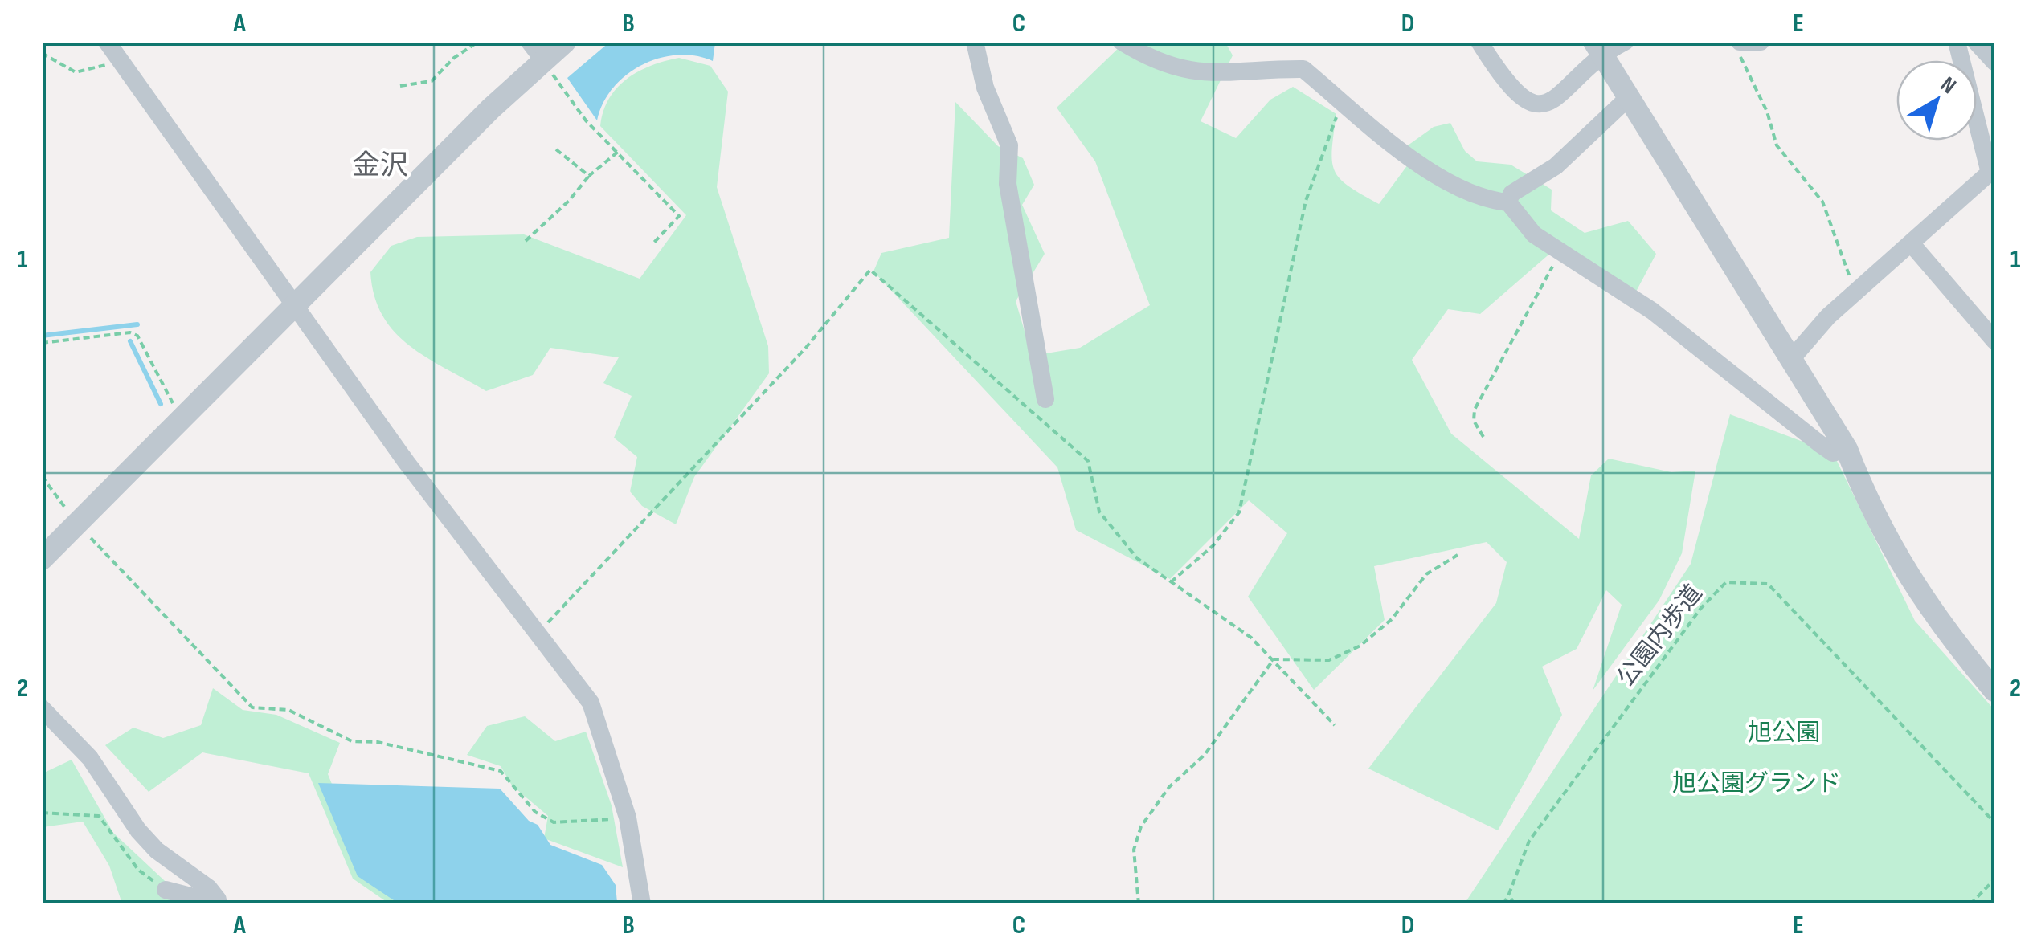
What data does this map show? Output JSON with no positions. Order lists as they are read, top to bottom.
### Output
{
  "streets": {
    "path": ["公園内歩道"]
  },
  "districts": ["金沢"],
  "parks": ["旭公園", "旭公園グランド"],
  "north": "top right",
  "grid": {
    "columns": [
      "A",
      "B",
      "C",
      "D",
      "E"
    ],
    "rows": ["1", "2"]
  }
}
